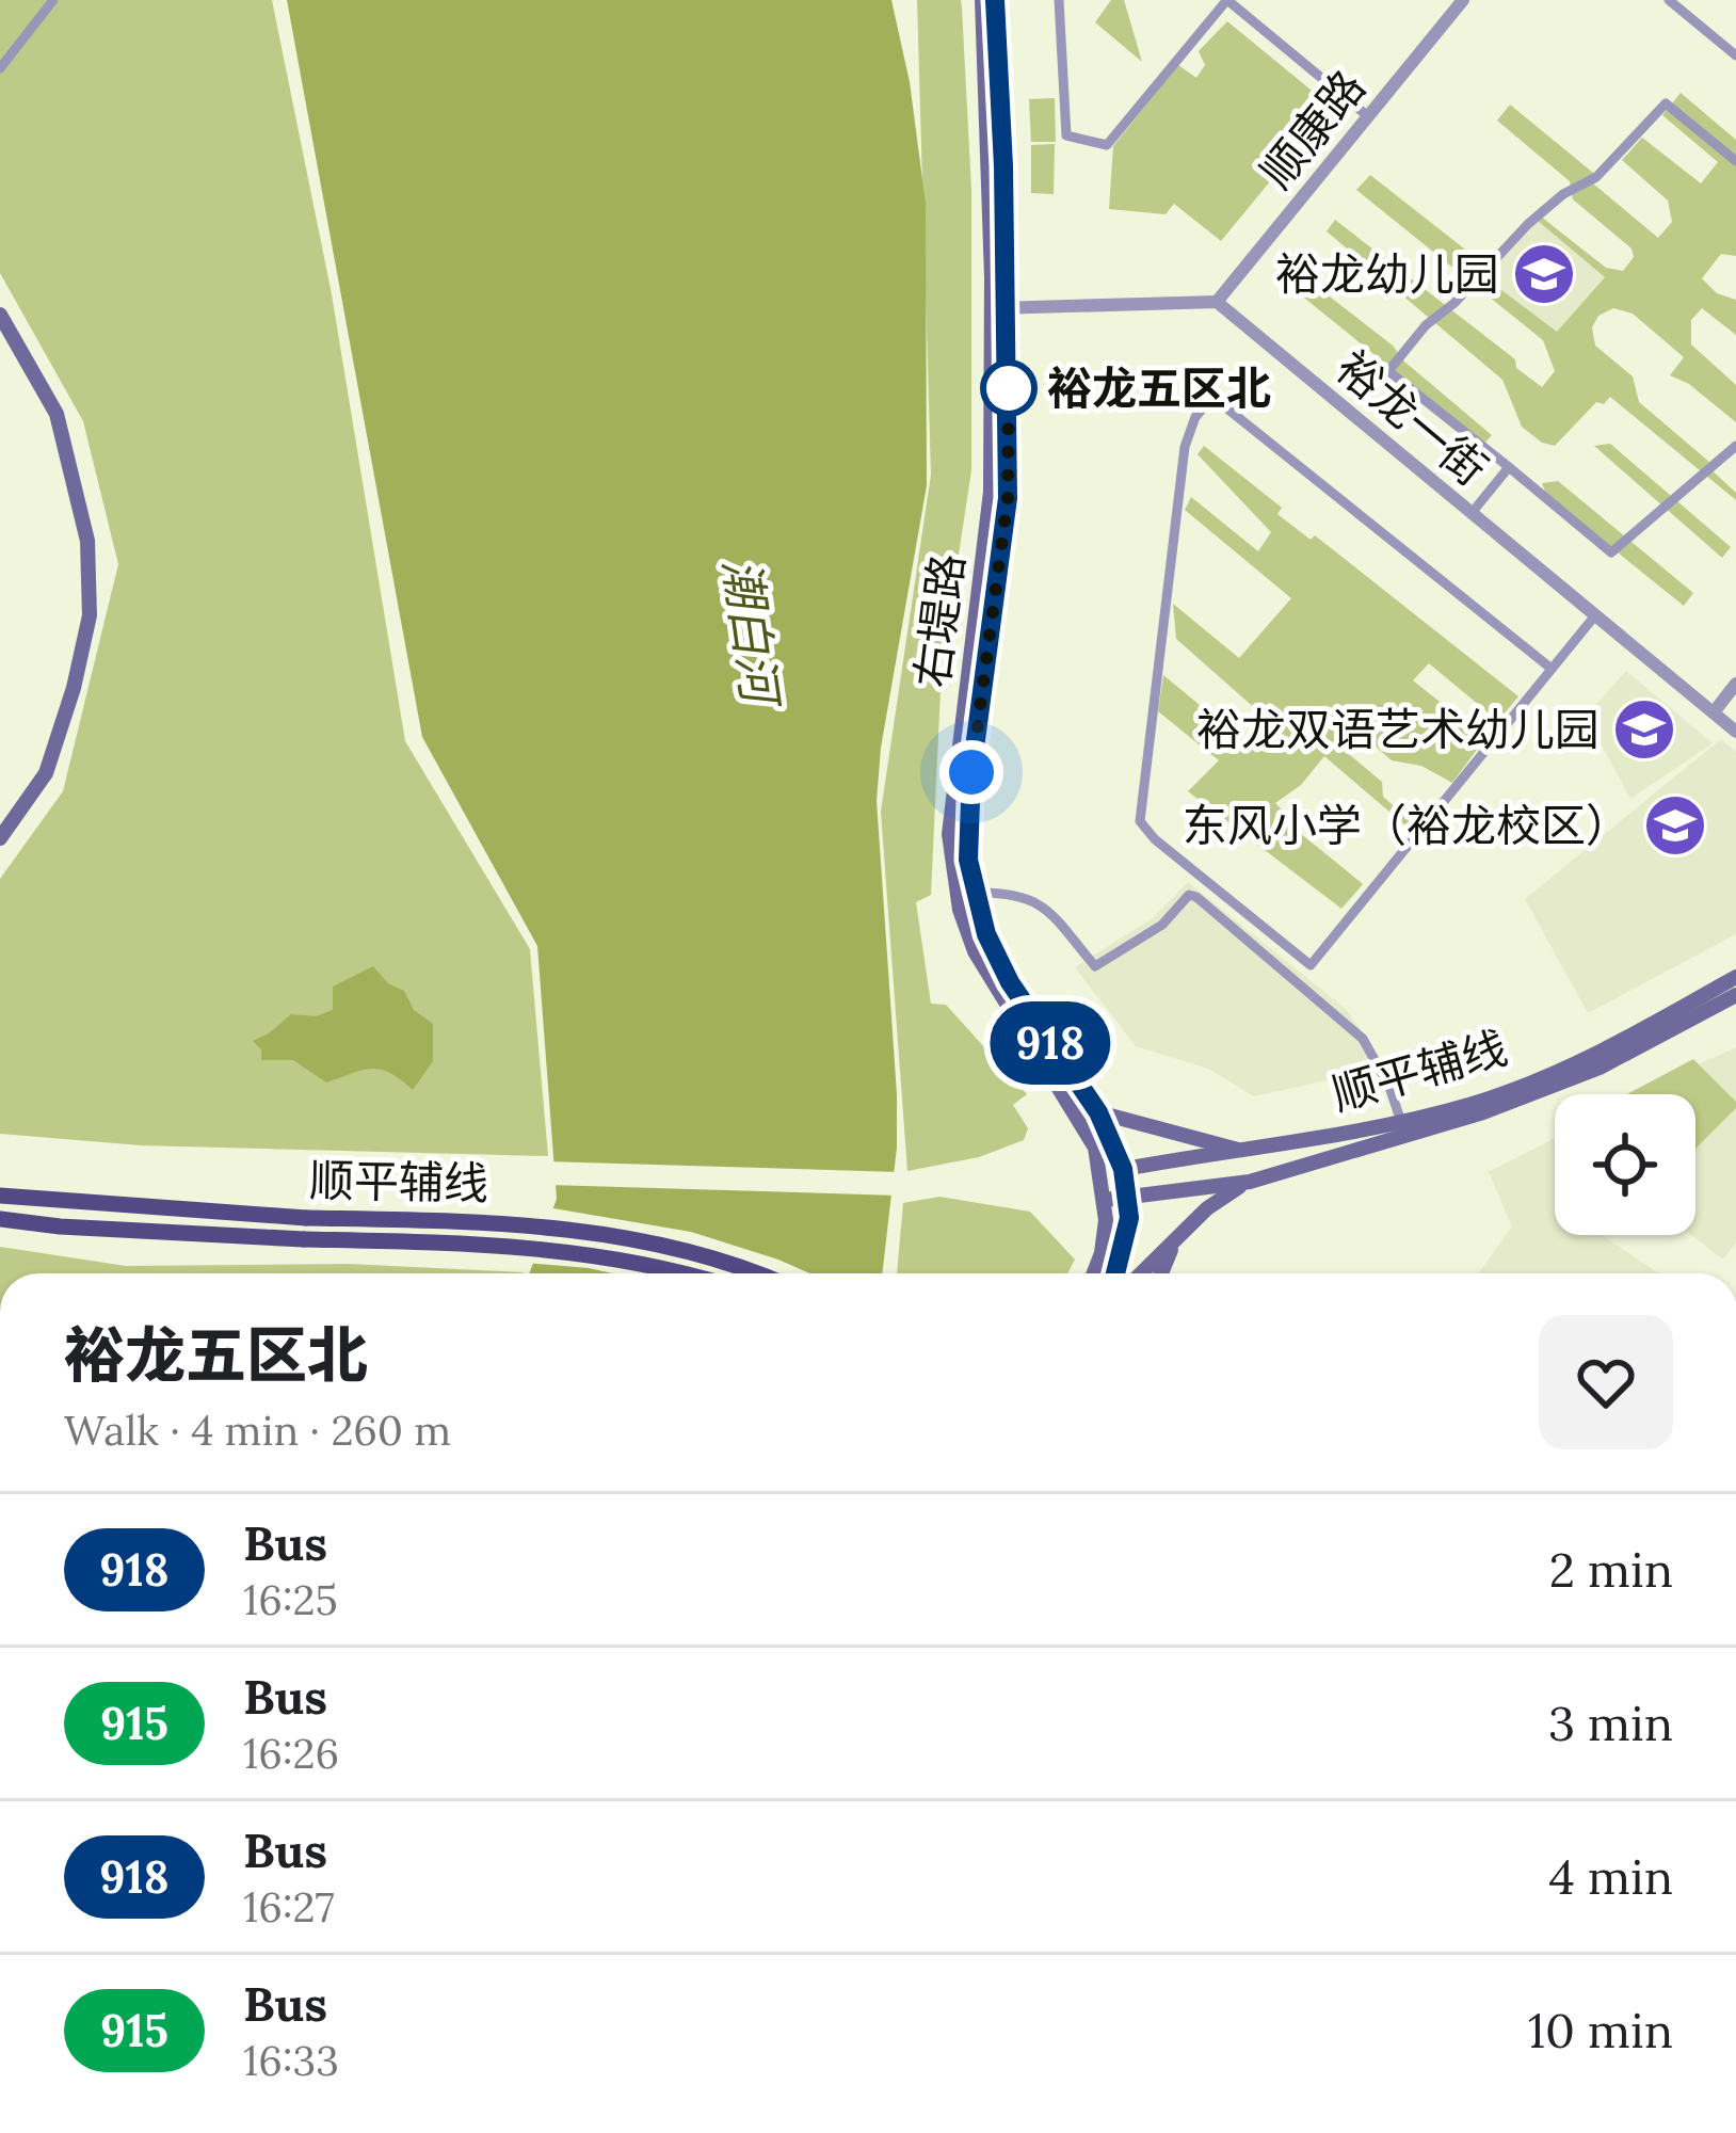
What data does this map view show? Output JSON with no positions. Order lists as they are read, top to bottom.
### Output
{
  "streets": {
    "main road": ["右堤路", "顺平辅线"],
    "street": ["顺康路", "裕龙一街"]
  },
  "crossings": [
    ["顺康路", "裕龙一街"],
    ["右堤路", "顺平辅线"]
  ],
  "water": ["潮白河"],
  "places": {
    "school or university": ["裕龙幼儿园", "裕龙双语艺术幼儿园", "东风小学（裕龙校区）"],
    "other": ["裕龙五区北"]
  },
  "lines": ["bus line 918"],
  "page": {
    "on_map": "918",
    "heading": ["裕龙五区北", "Walk · 4 min · 260 m"],
    "list": [
      {
        "mark": "918",
        "name": "Bus",
        "note": "16:25",
        "value": "2 min"
      },
      {
        "mark": "915",
        "name": "Bus",
        "note": "16:26",
        "value": "3 min"
      },
      {
        "mark": "918",
        "name": "Bus",
        "note": "16:27",
        "value": "4 min"
      },
      {
        "mark": "915",
        "name": "Bus",
        "note": "16:33",
        "value": "10 min"
      }
    ]
  }
}
